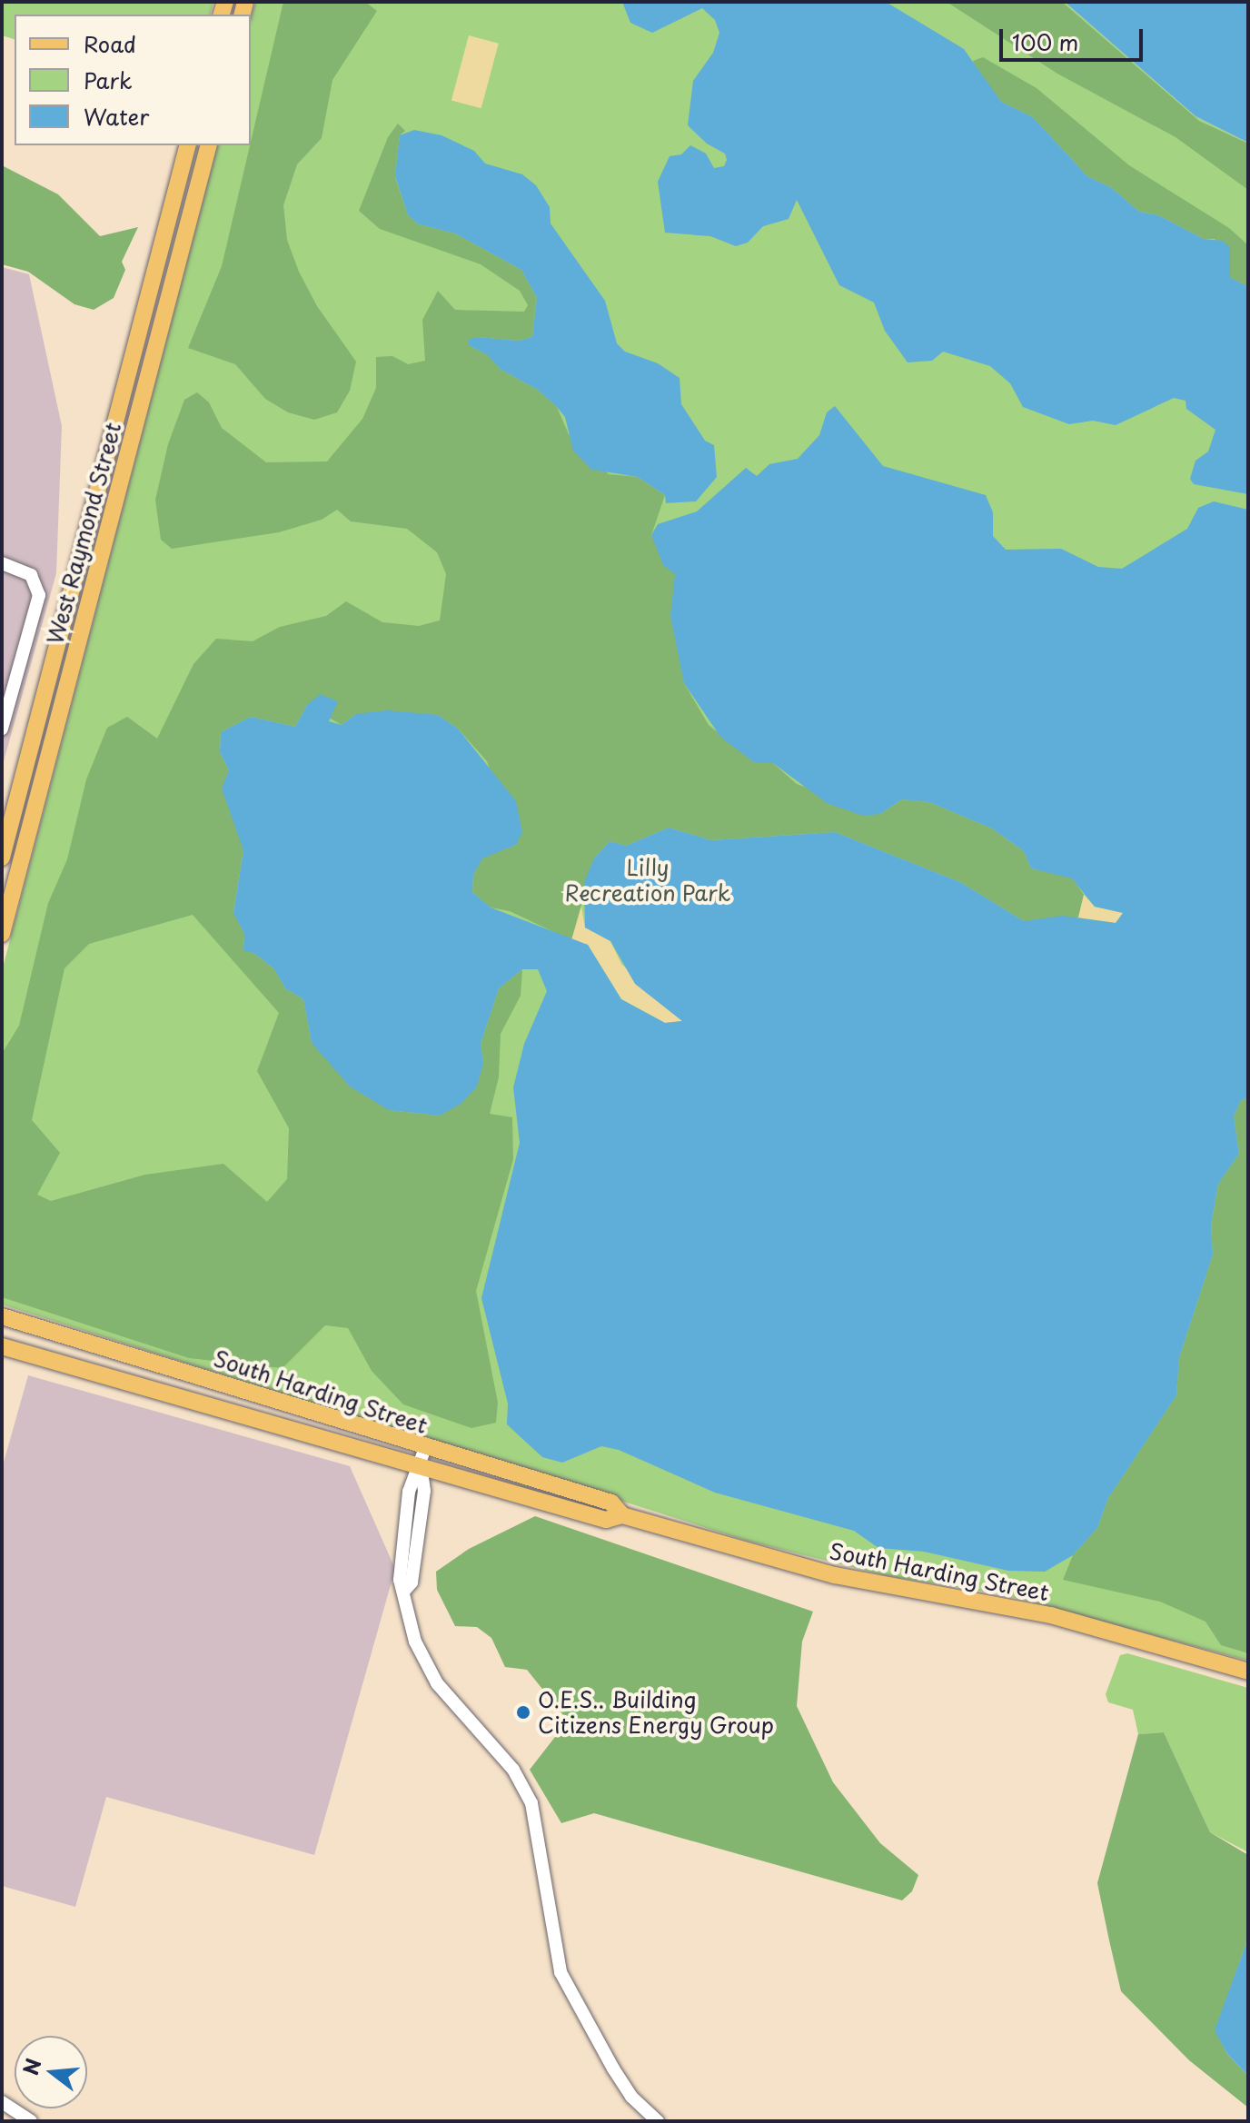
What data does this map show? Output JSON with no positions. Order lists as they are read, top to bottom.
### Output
{
  "streets": {
    "main road": ["West Raymond Street", "South Harding Street"]
  },
  "parks": ["Lilly Recreation Park"],
  "places": ["O.E.S.. Building Citizens Energy Group"],
  "legend": ["Road", "Park", "Water"],
  "scale_bar": "100 m",
  "north": "left"
}
